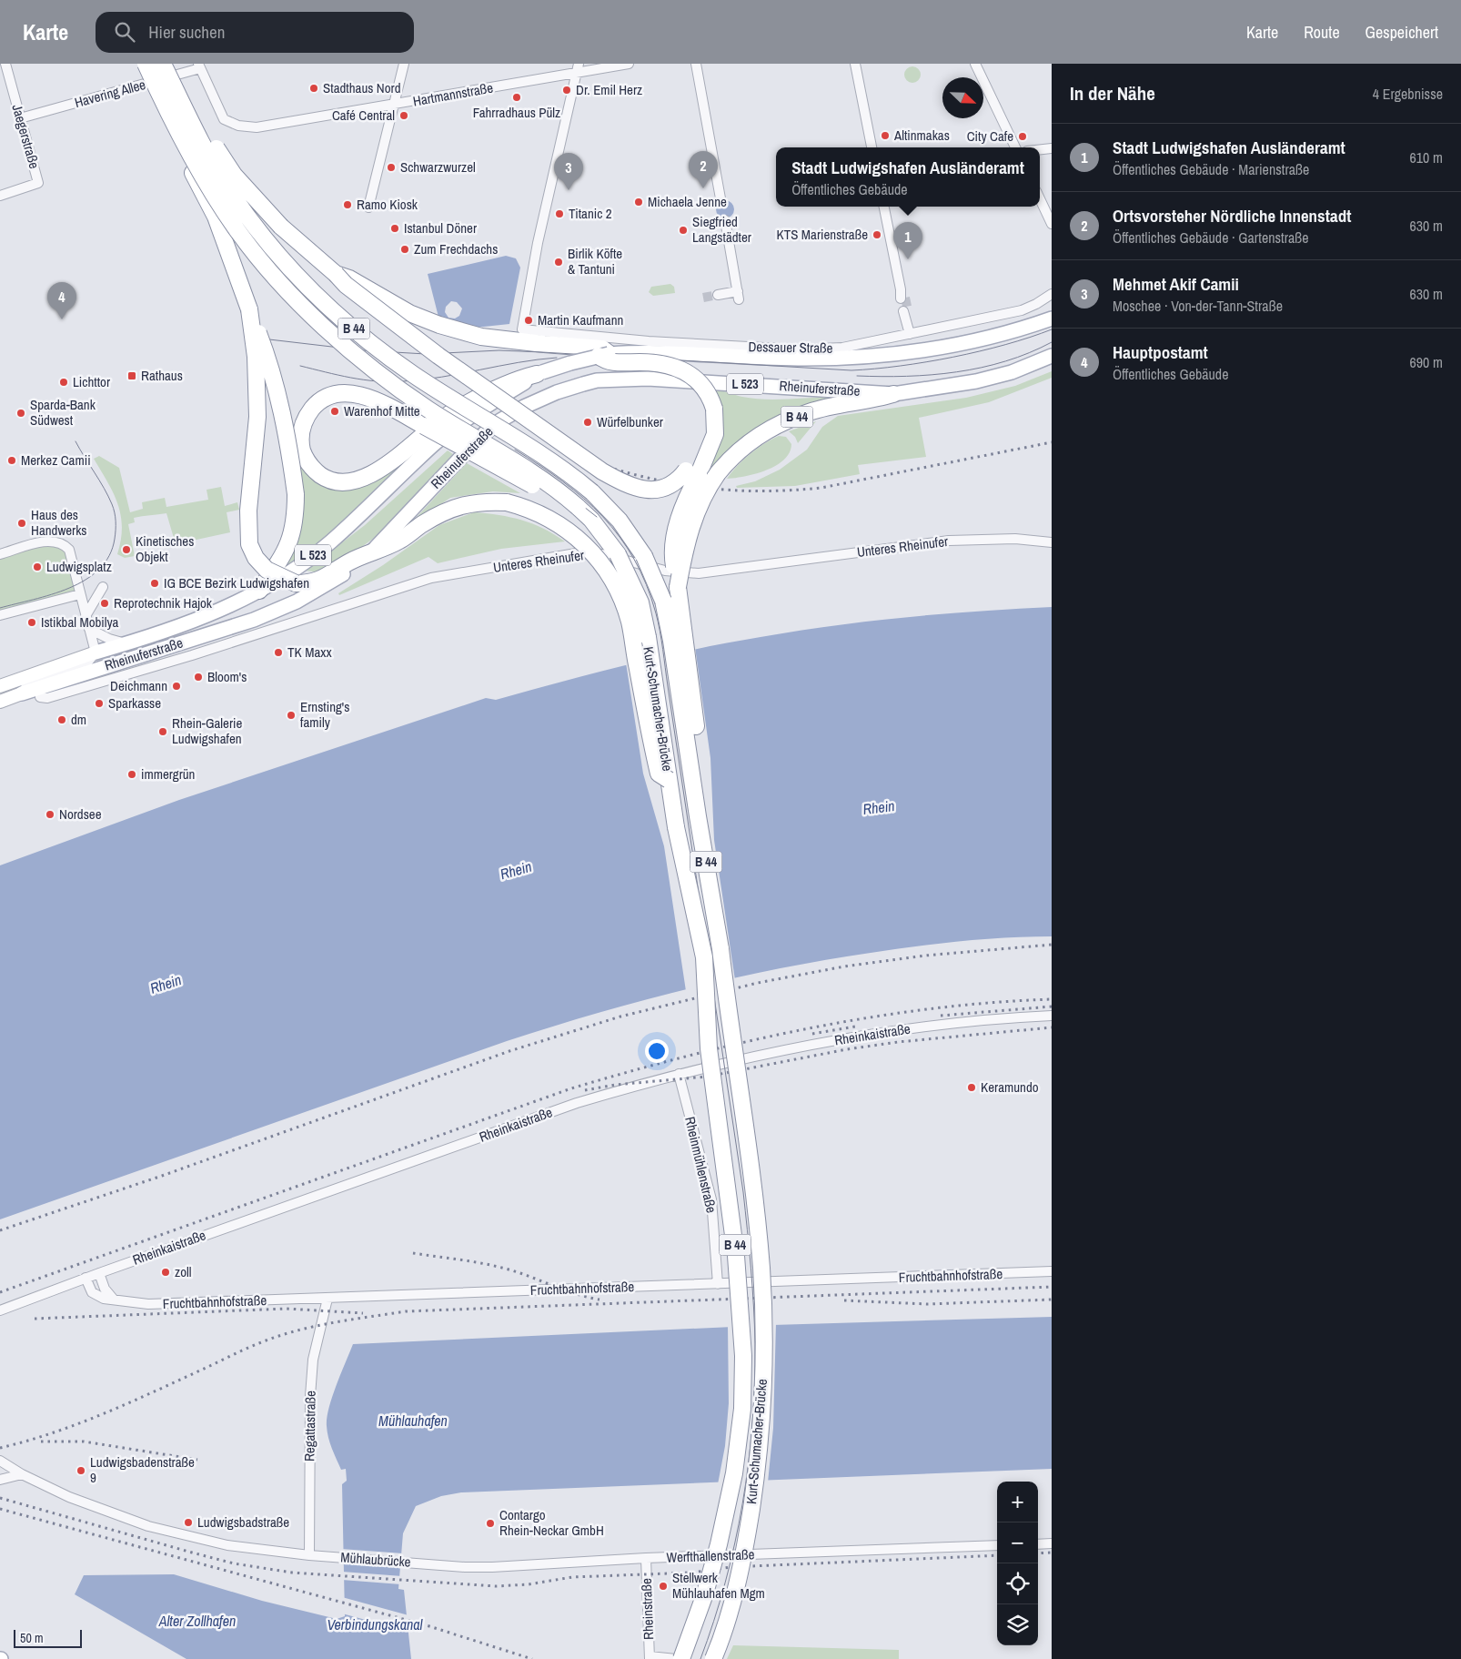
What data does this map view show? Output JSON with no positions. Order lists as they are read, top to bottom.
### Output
{
  "streets": {
    "highway": ["B 44", "Kurt-Schumacher-Brücke"],
    "main road": ["L 523", "Rheinuferstraße"],
    "street": [
      "Havering Allee",
      "Hartmannstraße",
      "Jaegerstraße",
      "Dessauer Straße",
      "Unteres Rheinufer",
      "Rheinkaistraße",
      "Rheinmühlenstraße",
      "Fruchtbahnhofstraße",
      "Regattastraße",
      "Werfthallenstraße",
      "Mühlaubrücke",
      "Rheinstraße"
    ]
  },
  "crossings": [
    ["Havering Allee", "Hartmannstraße"],
    ["Havering Allee", "Jaegerstraße"],
    ["Hartmannstraße", "Dessauer Straße"],
    ["B 44", "Rheinuferstraße"],
    ["B 44", "Kurt-Schumacher-Brücke"],
    ["Rheinkaistraße", "Rheinmühlenstraße"],
    ["Rheinkaistraße", "Fruchtbahnhofstraße"],
    ["Rheinmühlenstraße", "Fruchtbahnhofstraße"],
    ["Fruchtbahnhofstraße", "Regattastraße"],
    ["Regattastraße", "Mühlaubrücke"],
    ["Werfthallenstraße", "Mühlaubrücke"],
    ["Werfthallenstraße", "Rheinstraße"]
  ],
  "water": [
    "Rhein",
    "Mühlauhafen",
    "Alter Zollhafen",
    "Verbindungskanal"
  ],
  "places": {
    "other": [
      "Stadthaus Nord",
      "Dr. Emil Herz",
      "Fahrradhaus Pülz",
      "Café Central",
      "Altinmakas",
      "City Cafe",
      "Schwarzwurzel",
      "Michaela Jenne",
      "Ramo Kiosk",
      "Titanic 2",
      "Istanbul Döner",
      "Siegfried Langstädter",
      "KTS Marienstraße",
      "Zum Frechdachs",
      "Birlik Köfte & Tantuni",
      "Martin Kaufmann",
      "Lichttor",
      "Warenhof Mitte",
      "Sparda-Bank Südwest",
      "Würfelbunker",
      "Merkez Camii",
      "Haus des Handwerks",
      "Kinetisches Objekt",
      "Ludwigsplatz",
      "IG BCE Bezirk Ludwigshafen",
      "Reprotechnik Hajok",
      "Istikbal Mobilya",
      "TK Maxx",
      "Bloom's",
      "Deichmann",
      "Sparkasse",
      "Ernsting's family",
      "dm",
      "Rhein-Galerie Ludwigshafen",
      "immergrün",
      "Nordsee",
      "Keramundo",
      "zoll",
      "Ludwigsbadenstraße 9",
      "Ludwigsbadstraße",
      "Contargo Rhein-Neckar GmbH",
      "Stellwerk Mühlauhafen Mgm"
    ],
    "transit": ["Rathaus"]
  },
  "scale_bar": "50 m",
  "north": "bottom right",
  "page": {
    "header": "Karte",
    "search": "Hier suchen",
    "nav": ["Karte", "Route", "Gespeichert"],
    "heading": ["In der Nähe", "4 Ergebnisse"],
    "list": [
      {
        "mark": "1",
        "name": "Stadt Ludwigshafen Ausländeramt",
        "note": "Öffentliches Gebäude · Marienstraße",
        "value": "610 m"
      },
      {
        "mark": "2",
        "name": "Ortsvorsteher Nördliche Innenstadt",
        "note": "Öffentliches Gebäude · Gartenstraße",
        "value": "630 m"
      },
      {
        "mark": "3",
        "name": "Mehmet Akif Camii",
        "note": "Moschee · Von-der-Tann-Straße",
        "value": "630 m"
      },
      {
        "mark": "4",
        "name": "Hauptpostamt",
        "note": "Öffentliches Gebäude",
        "value": "690 m"
      }
    ],
    "popup": ["Stadt Ludwigshafen Ausländeramt", "Öffentliches Gebäude"],
    "pins": [
      "2",
      "3",
      "1",
      "4"
    ],
    "map_buttons": ["+", "−"],
    "scale": "50 m"
  }
}
